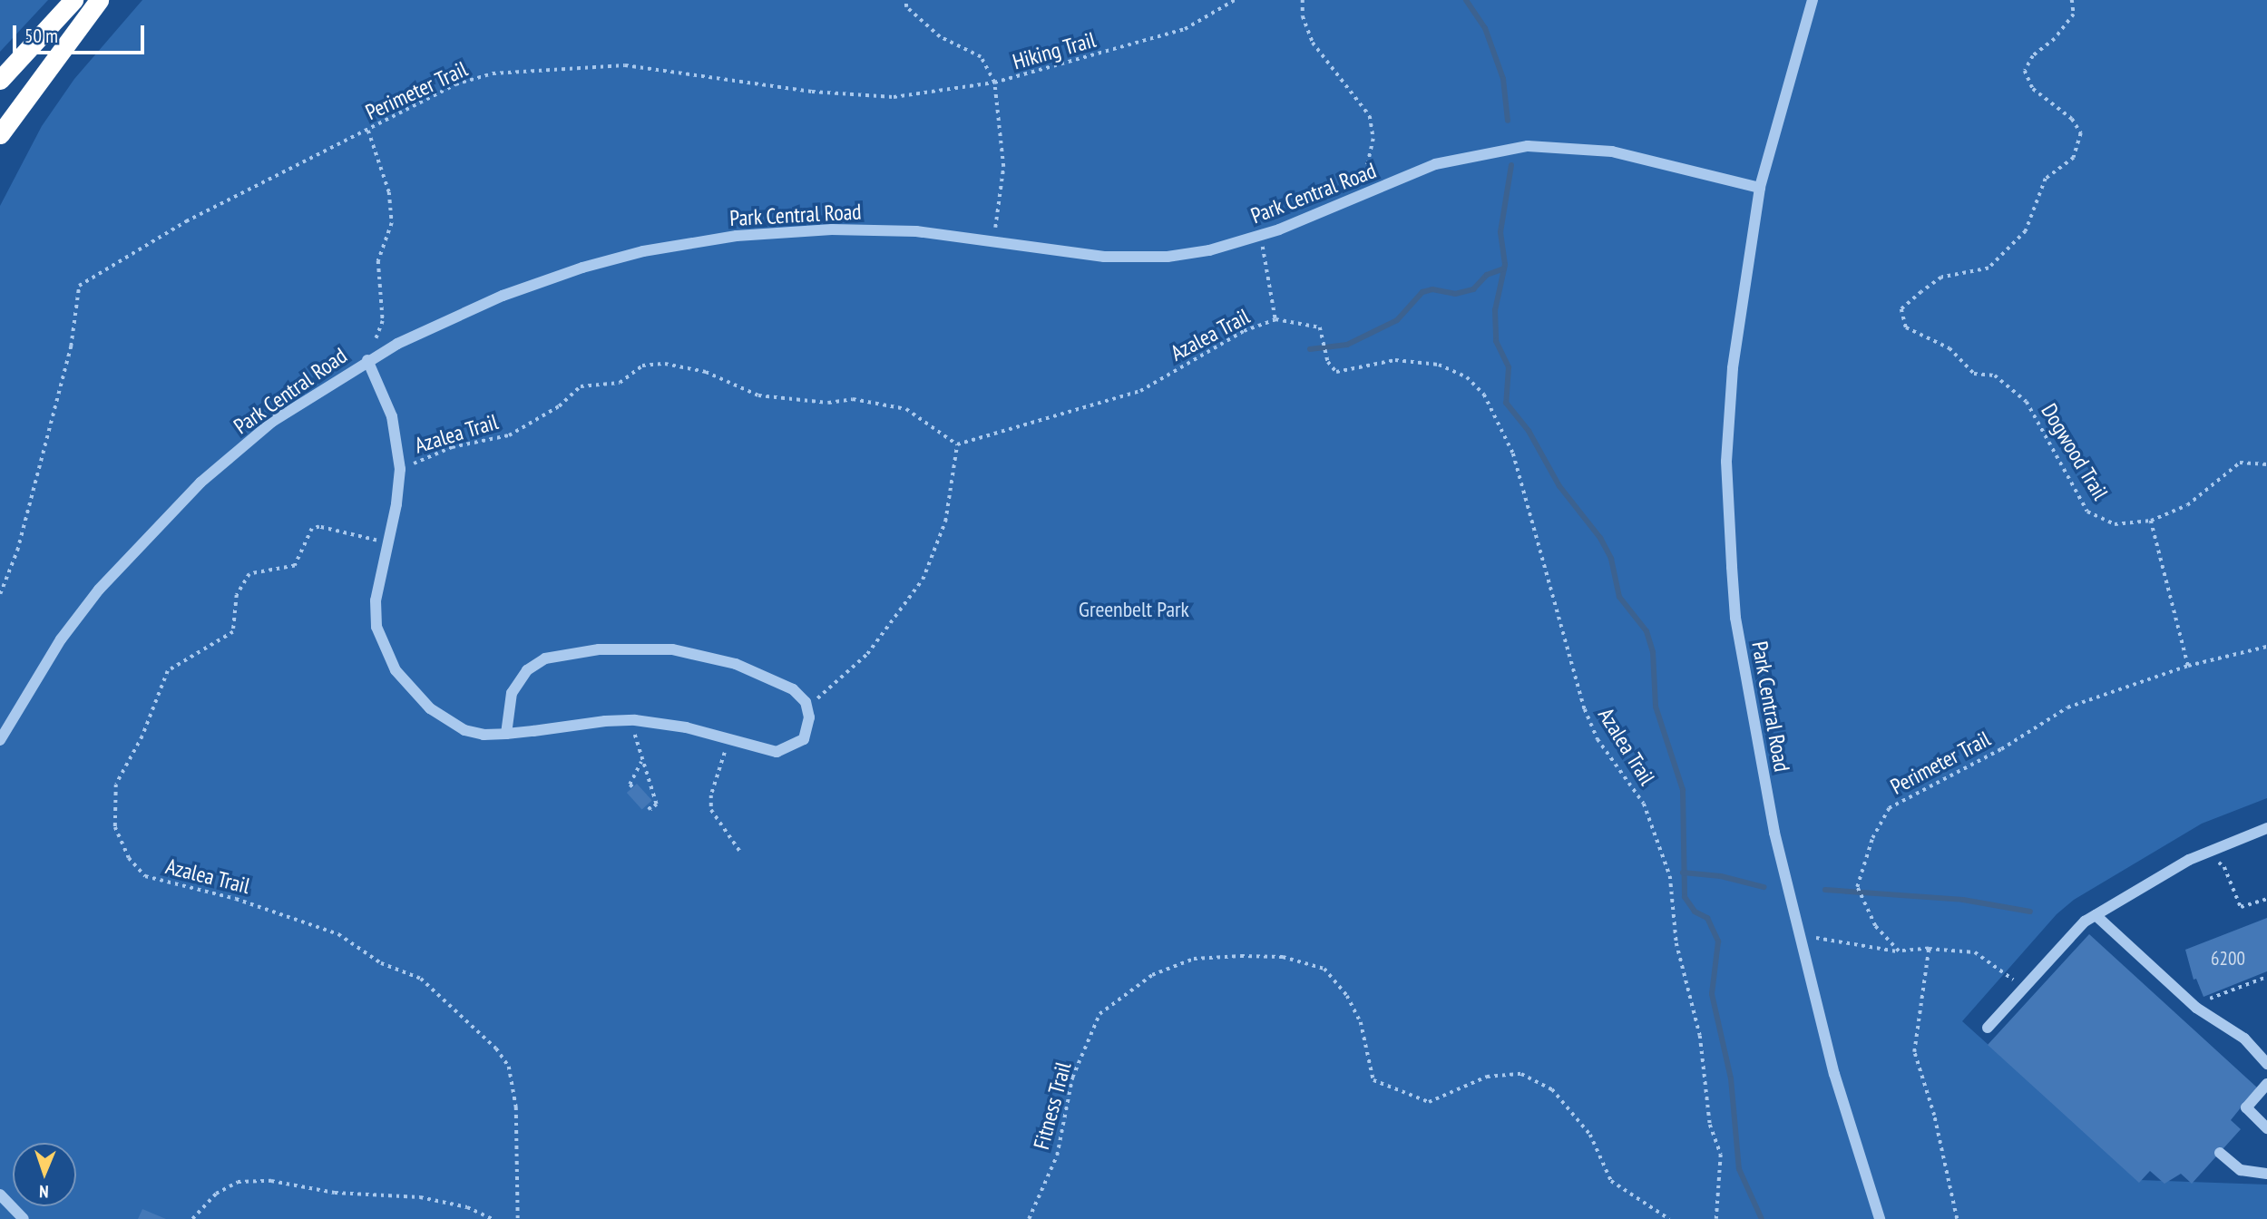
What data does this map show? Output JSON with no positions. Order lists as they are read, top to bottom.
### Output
{
  "streets": {
    "street": ["Park Central Road"],
    "path": [
      "Hiking Trail",
      "Perimeter Trail",
      "Azalea Trail",
      "Dogwood Trail",
      "Fitness Trail"
    ]
  },
  "crossings": [
    ["Hiking Trail", "Perimeter Trail"],
    ["Hiking Trail", "Park Central Road"]
  ],
  "parks": ["Greenbelt Park"],
  "house_numbers": ["6200"],
  "scale_bar": "50 m",
  "north": "bottom"
}
